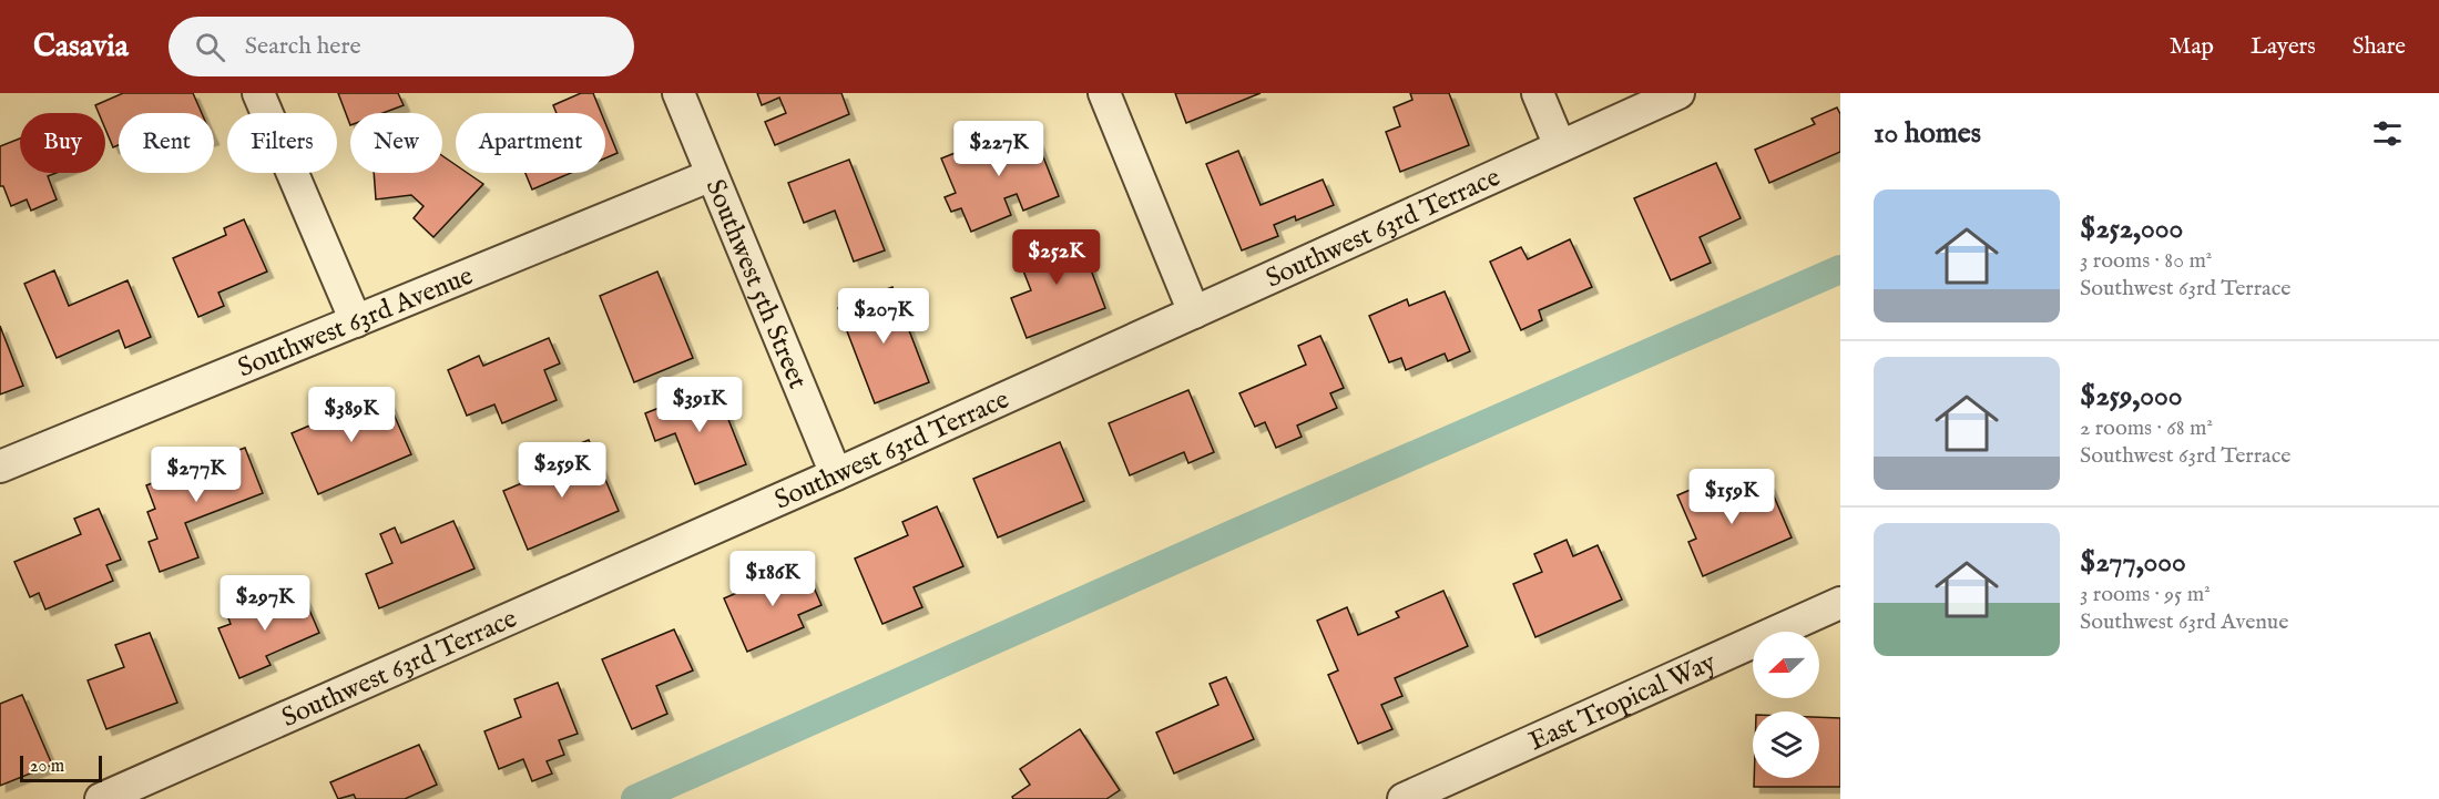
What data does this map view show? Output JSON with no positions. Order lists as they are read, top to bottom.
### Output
{
  "streets": {
    "street": [
      "Southwest 63rd Terrace",
      "Southwest 5th Street",
      "Southwest 63rd Avenue",
      "East Tropical Way"
    ]
  },
  "crossings": [
    ["Southwest 63rd Terrace", "Southwest 5th Street"],
    ["Southwest 5th Street", "Southwest 63rd Avenue"]
  ],
  "scale_bar": "20 m",
  "north": "left",
  "page": {
    "header": "Casavia",
    "search": "Search here",
    "nav": ["Map", "Layers", "Share"],
    "heading": "10 homes",
    "chip": [
      "Buy",
      "Rent",
      "Filters",
      "New",
      "Apartment"
    ],
    "price": [
      "$227K",
      "$252K",
      "$207K",
      "$391K",
      "$389K",
      "$259K",
      "$277K",
      "$159K",
      "$186K",
      "$297K"
    ],
    "list": [
      {
        "name": "$252,000",
        "note": "3 rooms · 80 m² · Southwest 63rd Terrace"
      },
      {
        "name": "$259,000",
        "note": "2 rooms · 68 m² · Southwest 63rd Terrace"
      },
      {
        "name": "$277,000",
        "note": "3 rooms · 95 m² · Southwest 63rd Avenue"
      }
    ],
    "scale": "20 m"
  }
}
